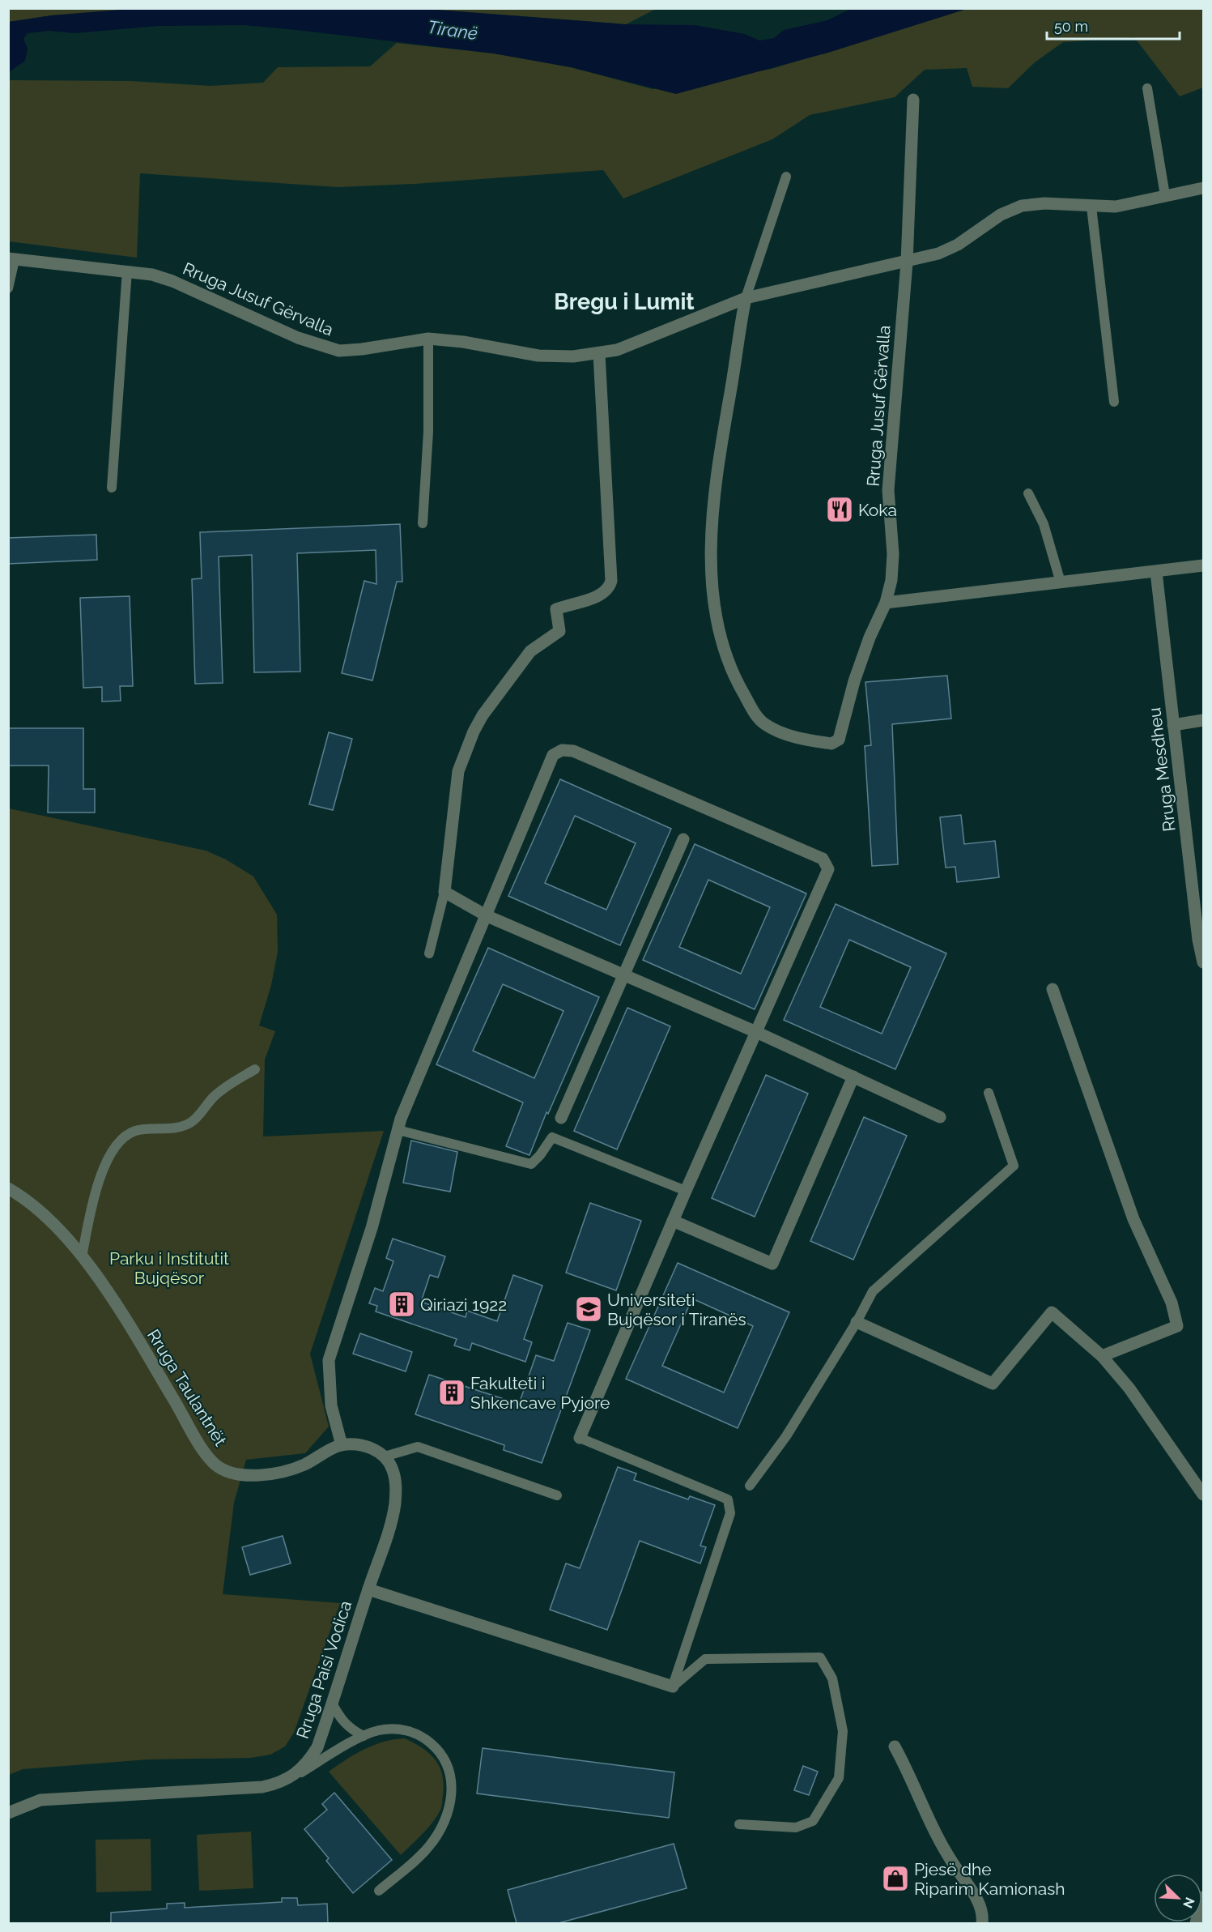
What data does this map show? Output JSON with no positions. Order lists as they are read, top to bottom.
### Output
{
  "streets": {
    "street": [
      "Rruga Jusuf Gërvalla",
      "Rruga Mesdheu",
      "Rruga Taulantnët",
      "Rruga Paisi Vodica"
    ]
  },
  "districts": ["Bregu i Lumit"],
  "water": ["Tiranë"],
  "parks": ["Parku i Institutit Bujqësor"],
  "places": {
    "restaurant": ["Koka"],
    "building": ["Qiriazi 1922", "Fakulteti i Shkencave Pyjore"],
    "school or university": ["Universiteti Bujqësor i Tiranës"],
    "shop": ["Pjesë dhe Riparim Kamionash"]
  },
  "scale_bar": "50 m",
  "north": "bottom right"
}
